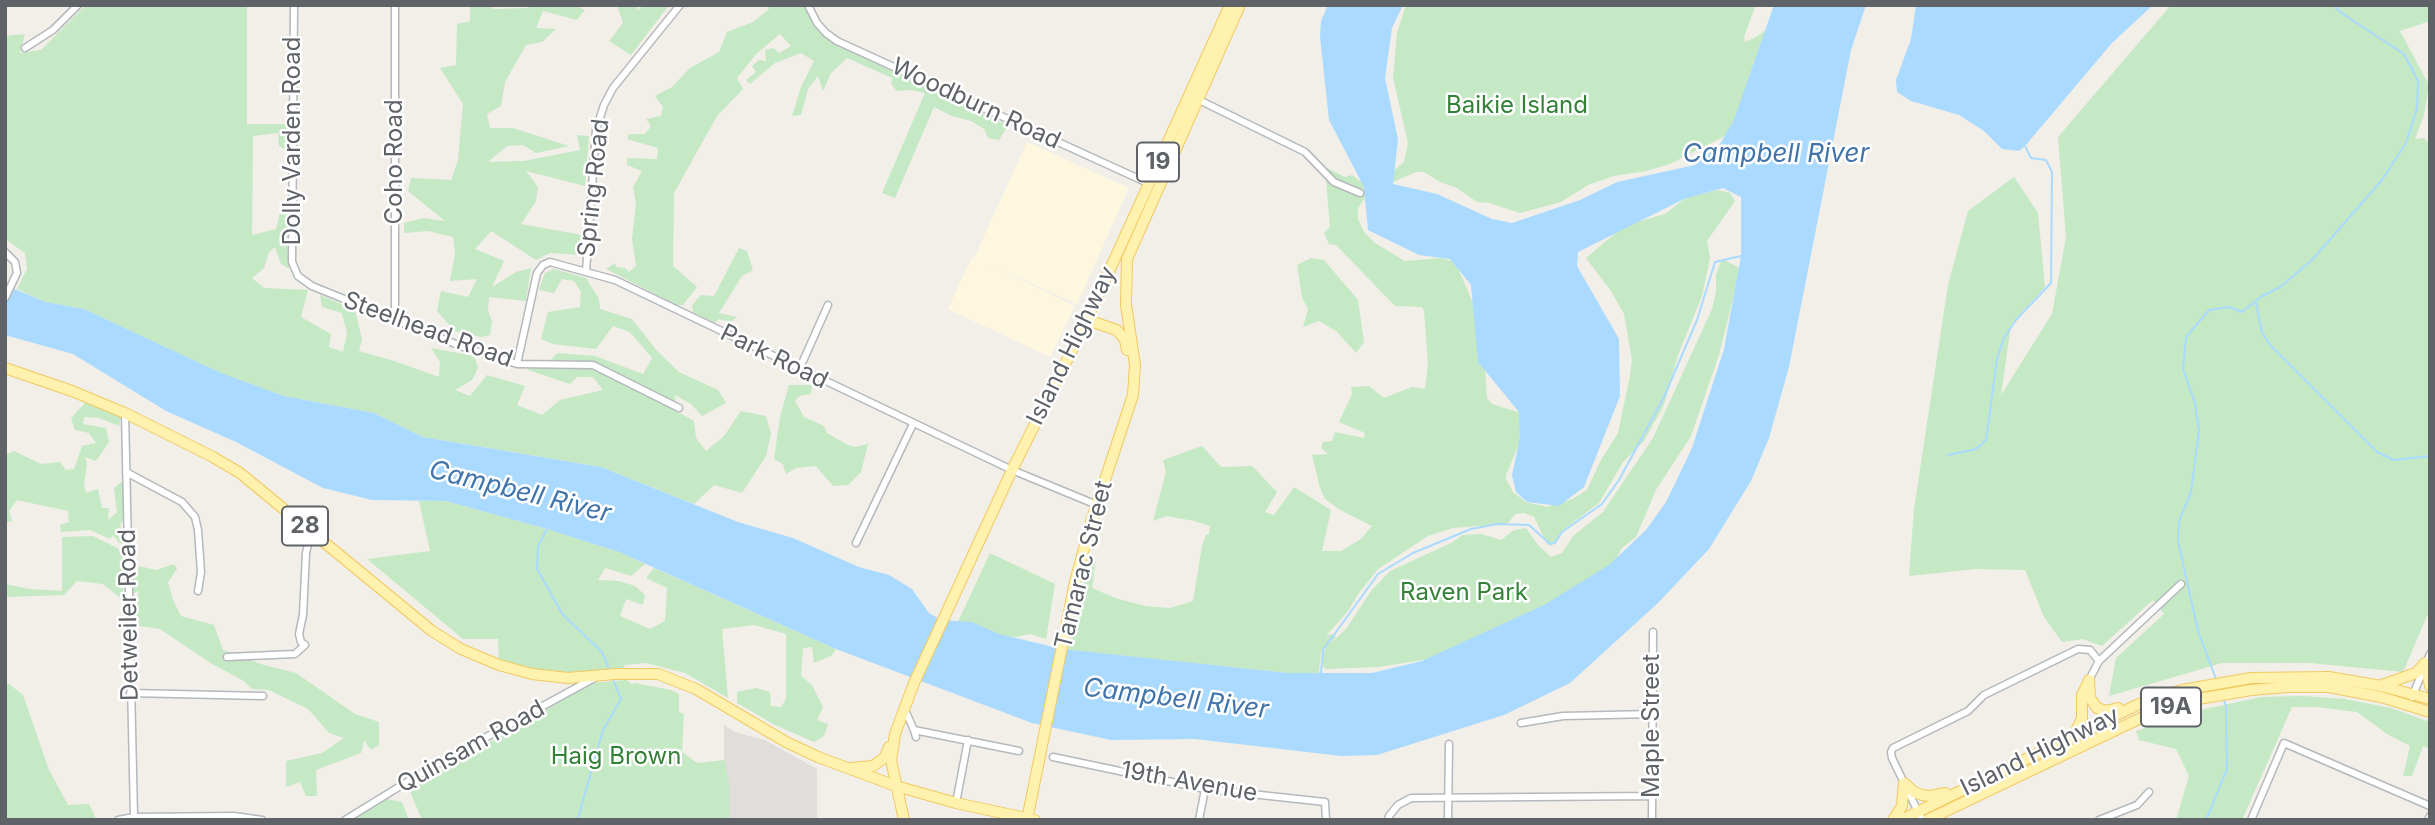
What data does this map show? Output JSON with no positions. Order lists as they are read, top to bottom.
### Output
{
  "streets": {
    "main road": [
      "19",
      "Island Highway",
      "28",
      "Tamarac Street",
      "19A"
    ],
    "street": [
      "Woodburn Road",
      "Dolly Varden Road",
      "Coho Road",
      "Spring Road",
      "Steelhead Road",
      "Park Road",
      "Detweiler Road",
      "Maple Street",
      "Quinsam Road",
      "19th Avenue"
    ]
  },
  "crossings": [
    ["Woodburn Road", "Island Highway"],
    ["Dolly Varden Road", "Steelhead Road"],
    ["Coho Road", "Steelhead Road"],
    ["19", "Island Highway"],
    ["19", "28"],
    ["Spring Road", "Park Road"],
    ["Steelhead Road", "Park Road"],
    ["Island Highway", "Park Road"],
    ["Island Highway", "Tamarac Street"],
    ["Park Road", "Tamarac Street"],
    ["28", "Detweiler Road"],
    ["28", "Quinsam Road"]
  ],
  "water": ["Campbell River"],
  "parks": ["Baikie Island", "Raven Park", "Haig Brown"]
}
